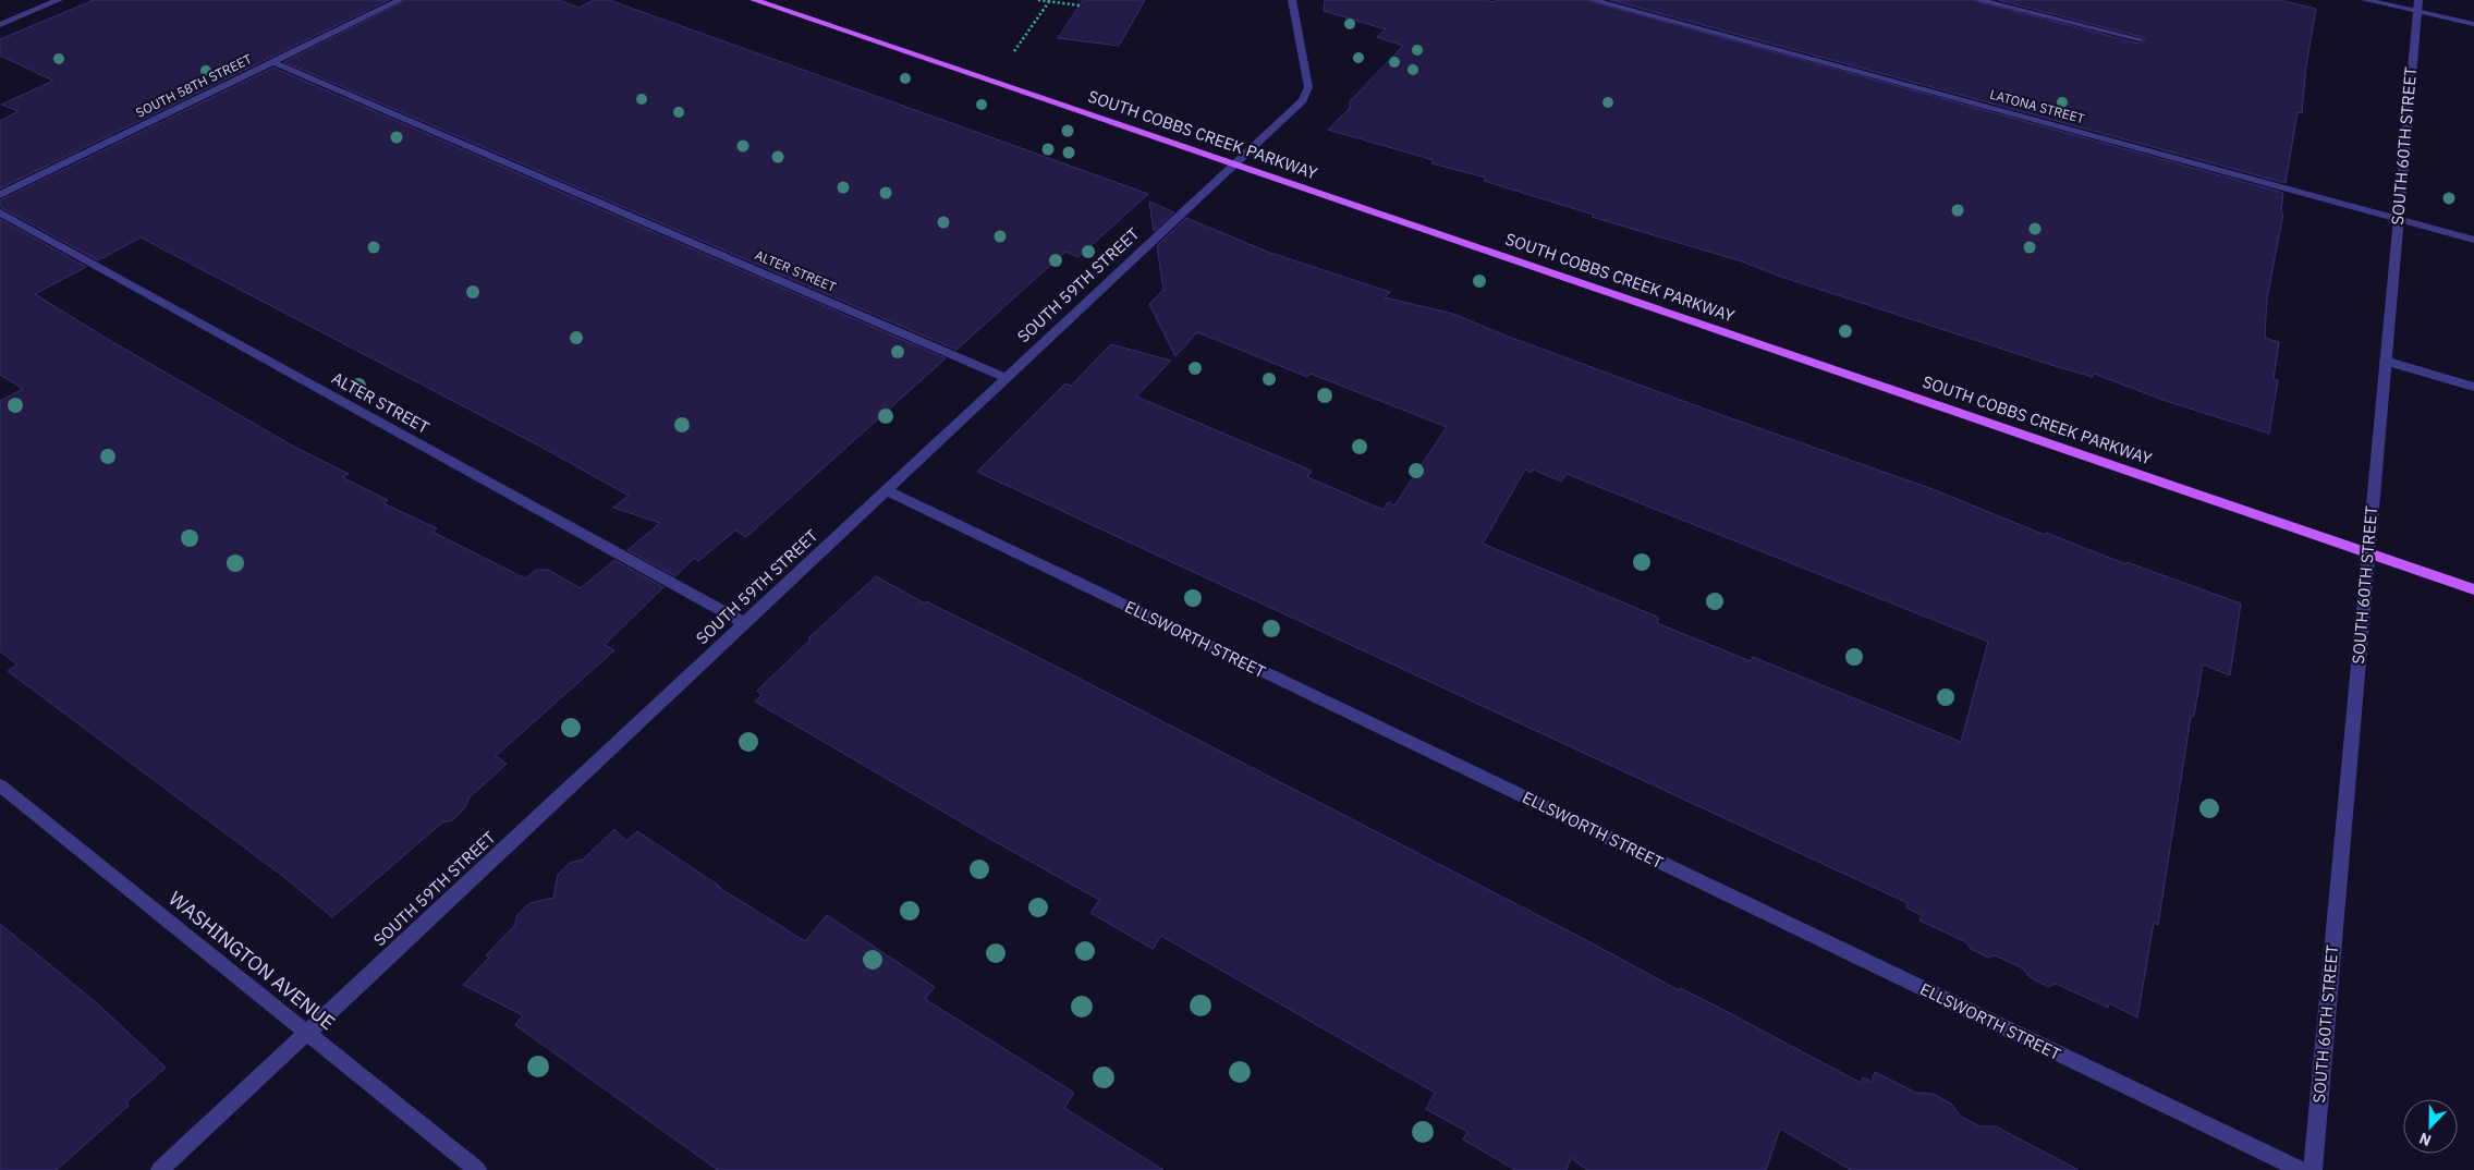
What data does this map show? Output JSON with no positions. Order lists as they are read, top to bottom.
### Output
{
  "streets": {
    "main road": ["SOUTH COBBS CREEK PARKWAY"],
    "street": [
      "SOUTH 58TH STREET",
      "LATONA STREET",
      "SOUTH 60TH STREET",
      "ALTER STREET",
      "SOUTH 59TH STREET",
      "ELLSWORTH STREET",
      "WASHINGTON AVENUE"
    ]
  },
  "crossings": [
    ["SOUTH 58TH STREET", "ALTER STREET"],
    ["LATONA STREET", "SOUTH 60TH STREET"],
    ["SOUTH COBBS CREEK PARKWAY", "SOUTH 60TH STREET"],
    ["SOUTH COBBS CREEK PARKWAY", "SOUTH 59TH STREET"],
    ["ALTER STREET", "SOUTH 59TH STREET"],
    ["SOUTH 59TH STREET", "ELLSWORTH STREET"],
    ["SOUTH 59TH STREET", "WASHINGTON AVENUE"]
  ],
  "north": "bottom"
}
